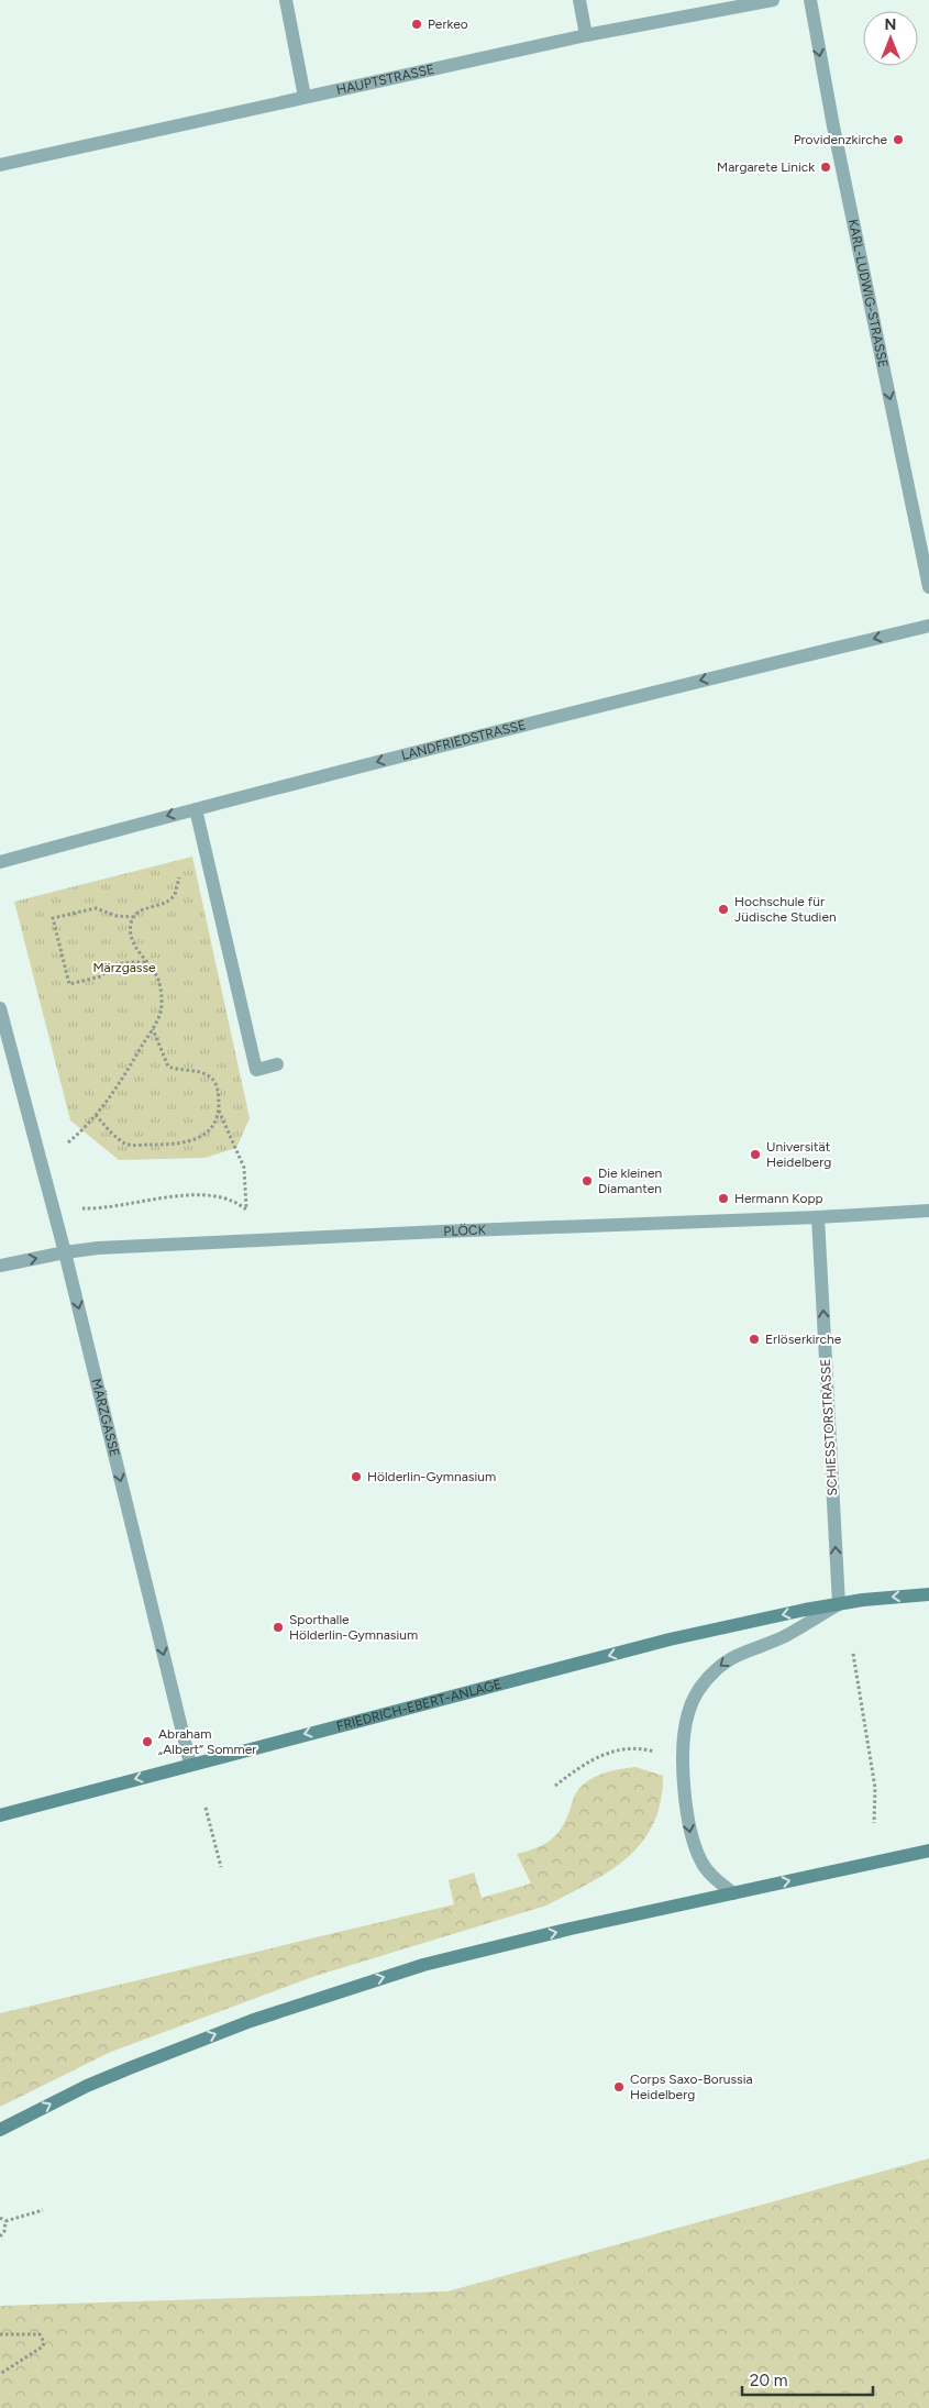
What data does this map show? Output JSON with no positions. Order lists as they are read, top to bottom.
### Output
{
  "streets": {
    "main road": ["FRIEDRICH-EBERT-ANLAGE"],
    "street": [
      "HAUPTSTRASSE",
      "KARL-LUDWIG-STRASSE",
      "LANDFRIEDSTRASSE",
      "PLÖCK",
      "MÄRZGASSE",
      "SCHIESSTORSTRASSE"
    ]
  },
  "crossings": [
    ["PLÖCK", "MÄRZGASSE"],
    ["PLÖCK", "SCHIESSTORSTRASSE"],
    ["MÄRZGASSE", "FRIEDRICH-EBERT-ANLAGE"],
    ["SCHIESSTORSTRASSE", "FRIEDRICH-EBERT-ANLAGE"]
  ],
  "one_way": [
    "KARL-LUDWIG-STRASSE",
    "LANDFRIEDSTRASSE",
    "MÄRZGASSE",
    "SCHIESSTORSTRASSE",
    "FRIEDRICH-EBERT-ANLAGE"
  ],
  "parks": ["Märzgasse"],
  "places": [
    "Perkeo",
    "Providenzkirche",
    "Margarete Linick",
    "Hochschule für Jüdische Studien",
    "Universität Heidelberg",
    "Die kleinen Diamanten",
    "Hermann Kopp",
    "Erlöserkirche",
    "Hölderlin-Gymnasium",
    "Sporthalle Hölderlin-Gymnasium",
    "Abraham „Albert“ Sommer",
    "Corps Saxo-Borussia Heidelberg"
  ],
  "scale_bar": "20 m",
  "north": "top"
}
